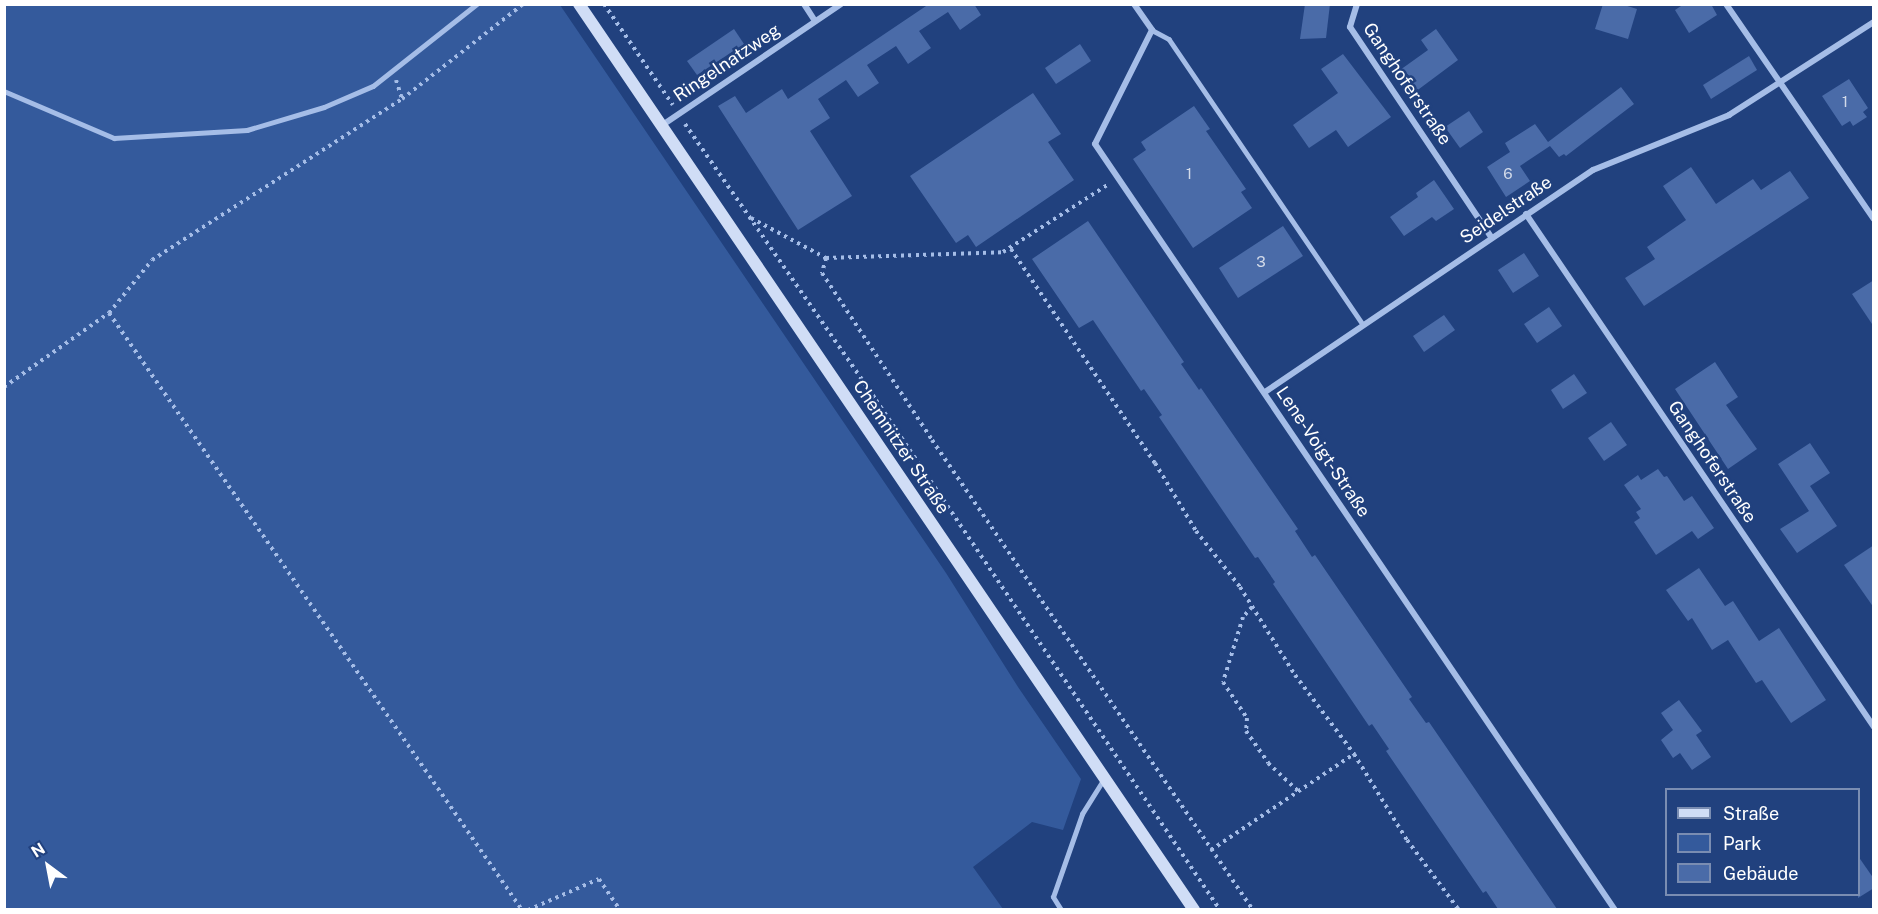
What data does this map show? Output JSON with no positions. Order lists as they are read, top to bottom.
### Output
{
  "streets": {
    "main road": ["Chemnitzer Straße"],
    "street": [
      "Ringelnatzweg",
      "Ganghoferstraße",
      "Seidelstraße",
      "Lene-Voigt-Straße"
    ]
  },
  "crossings": [
    ["Ringelnatzweg", "Chemnitzer Straße"],
    ["Ganghoferstraße", "Seidelstraße"],
    ["Seidelstraße", "Lene-Voigt-Straße"]
  ],
  "house_numbers": [
    "1",
    "1",
    "6",
    "3"
  ],
  "legend": ["Straße", "Park", "Gebäude"],
  "north": "top left"
}
